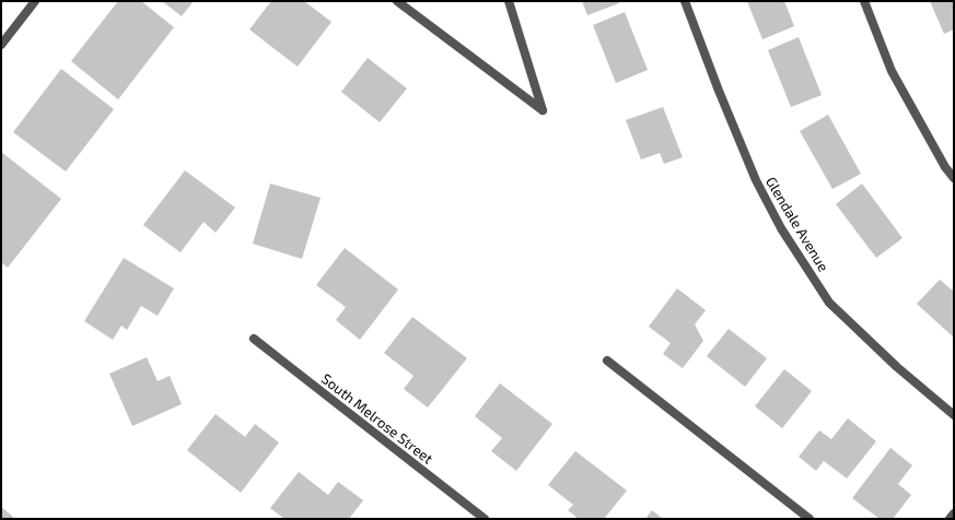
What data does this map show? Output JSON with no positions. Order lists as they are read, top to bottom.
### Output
{
  "streets": {
    "street": ["Glendale Avenue", "South Melrose Street"]
  }
}
